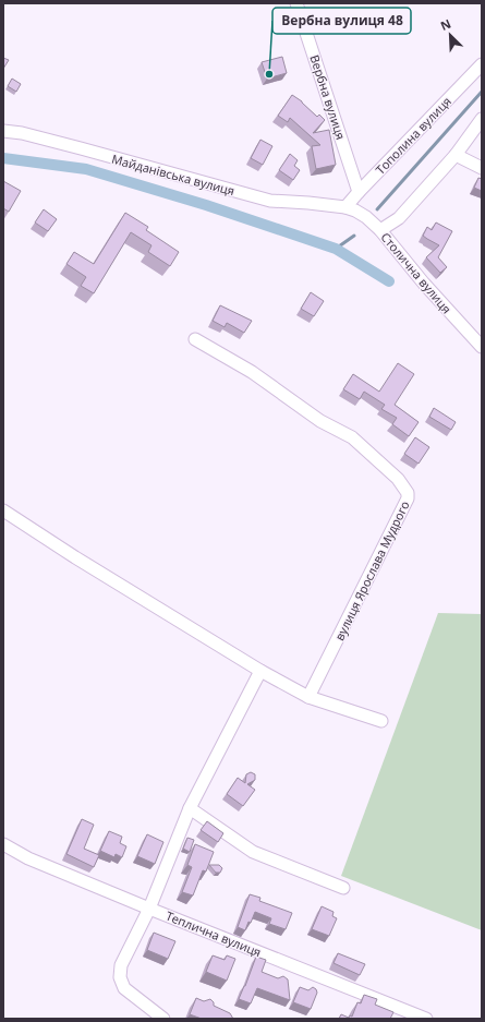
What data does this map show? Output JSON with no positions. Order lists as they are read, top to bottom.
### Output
{
  "streets": {
    "street": [
      "Вербна вулиця",
      "Тополина вулиця",
      "Майданівська вулиця",
      "Столична вулиця",
      "вулиця Ярослава Мудрого",
      "Теплична вулиця"
    ]
  },
  "crossings": [
    ["Вербна вулиця", "Тополина вулиця"],
    ["Тополина вулиця", "Майданівська вулиця"],
    ["Тополина вулиця", "Столична вулиця"],
    ["Майданівська вулиця", "Столична вулиця"]
  ],
  "places": ["Вербна вулиця 48"],
  "north": "top left"
}
